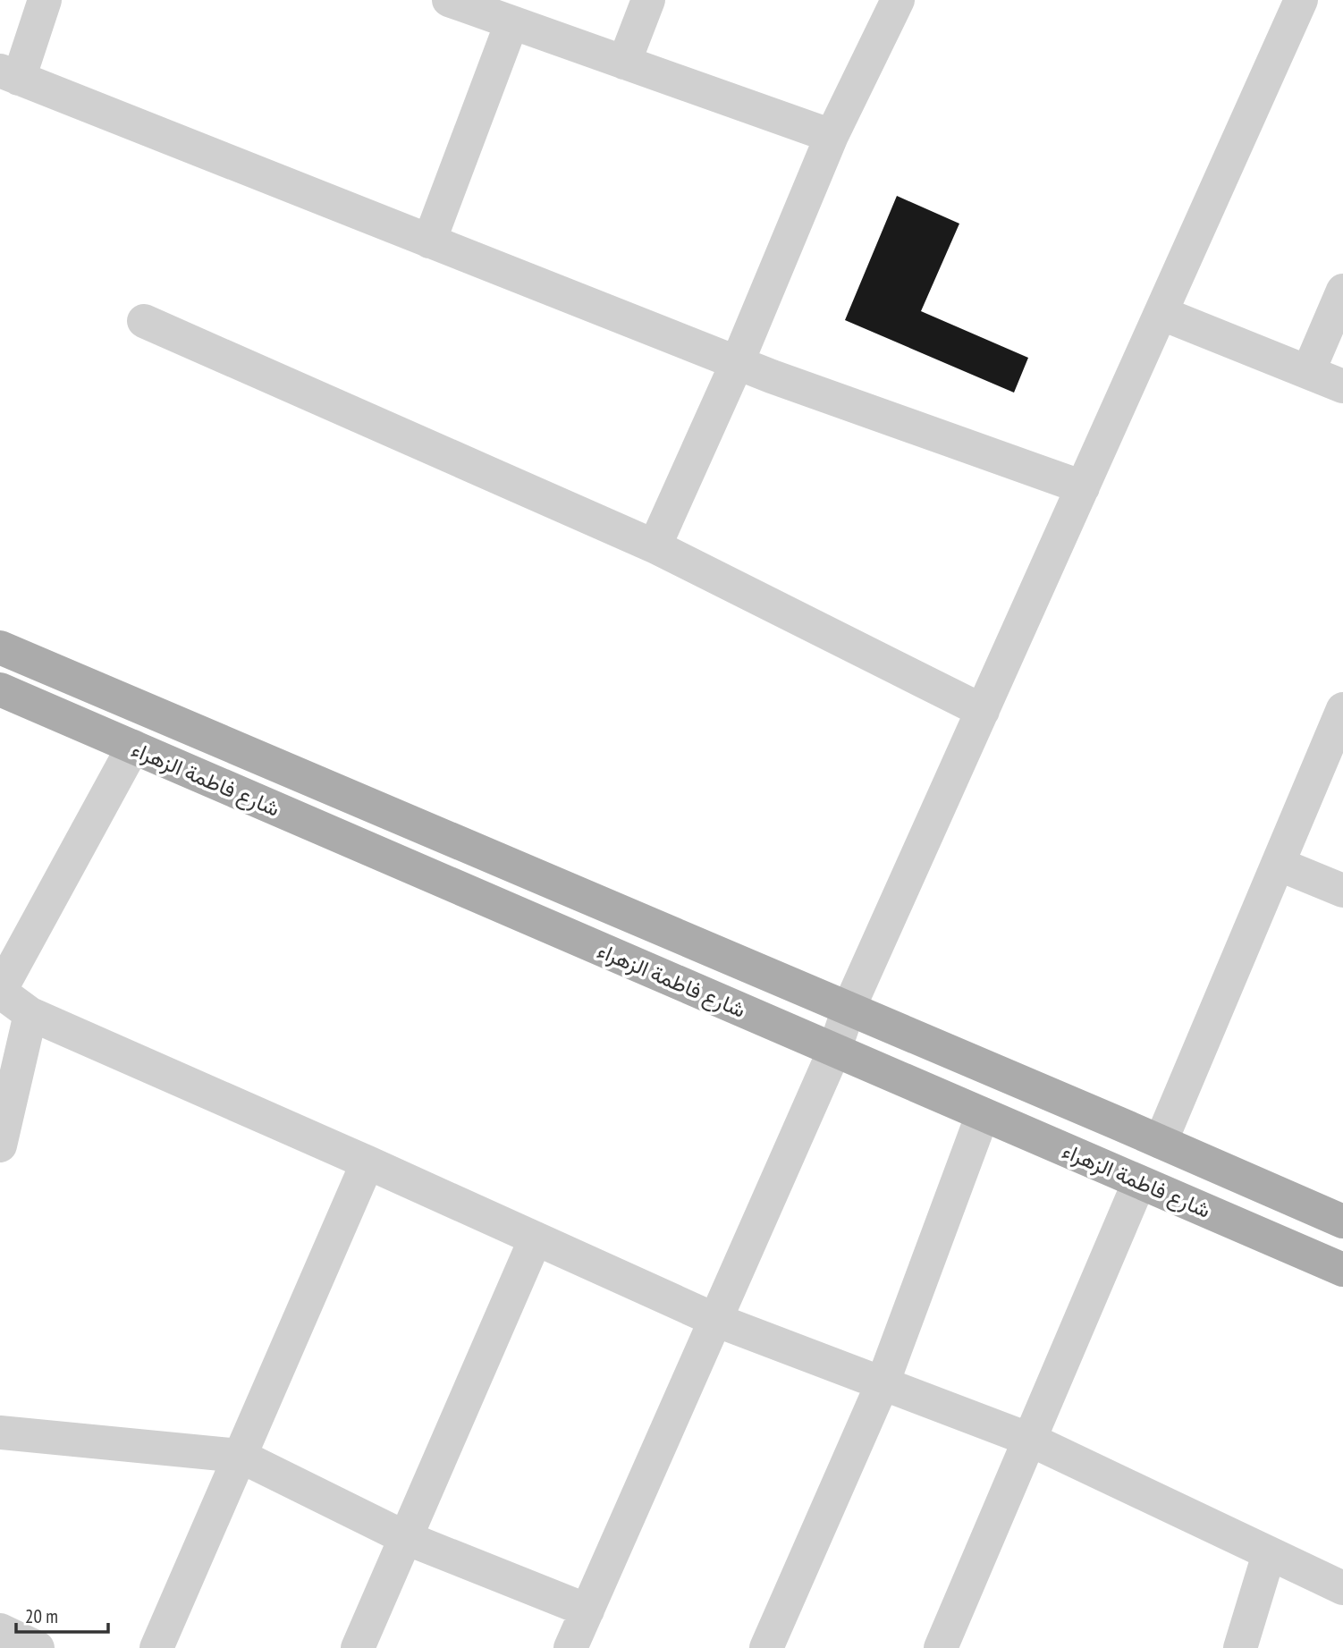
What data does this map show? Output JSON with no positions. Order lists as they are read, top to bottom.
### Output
{
  "streets": {
    "main road": ["شارع فاطمة الزهراء"]
  },
  "scale_bar": "20 m"
}
